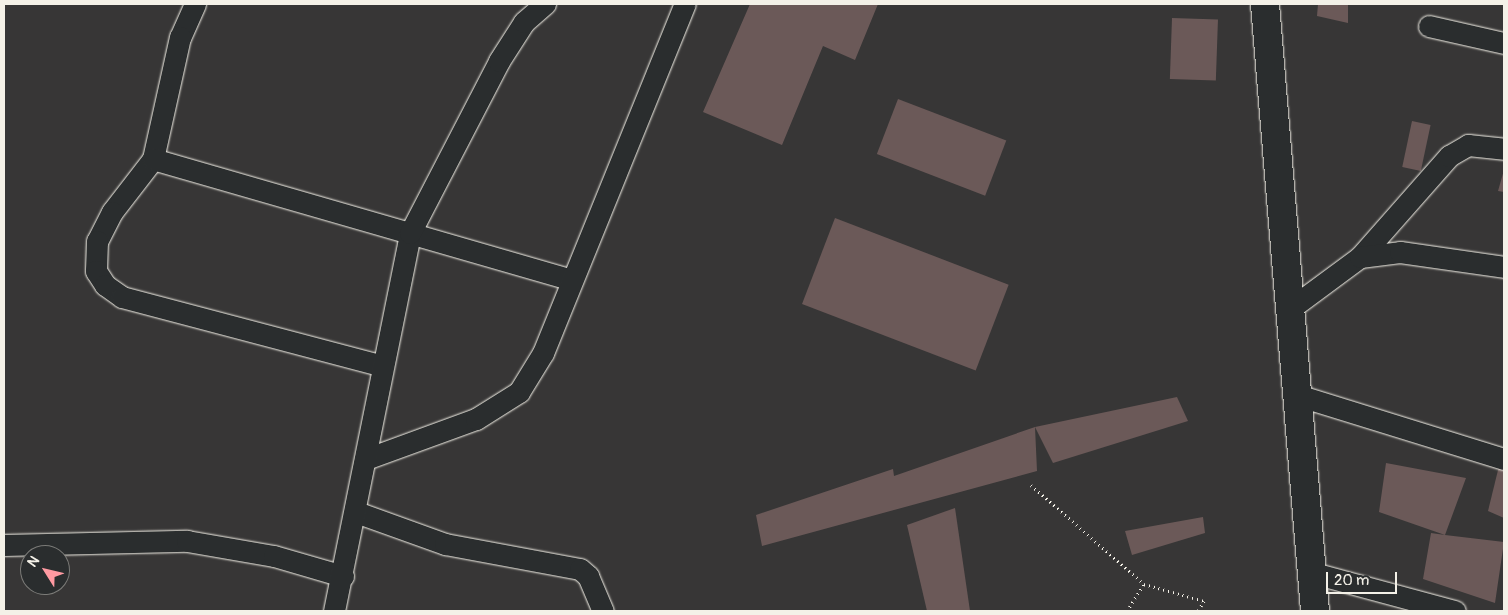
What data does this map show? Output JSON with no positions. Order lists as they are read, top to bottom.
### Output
{
  "scale_bar": "20 m",
  "north": "top left"
}
